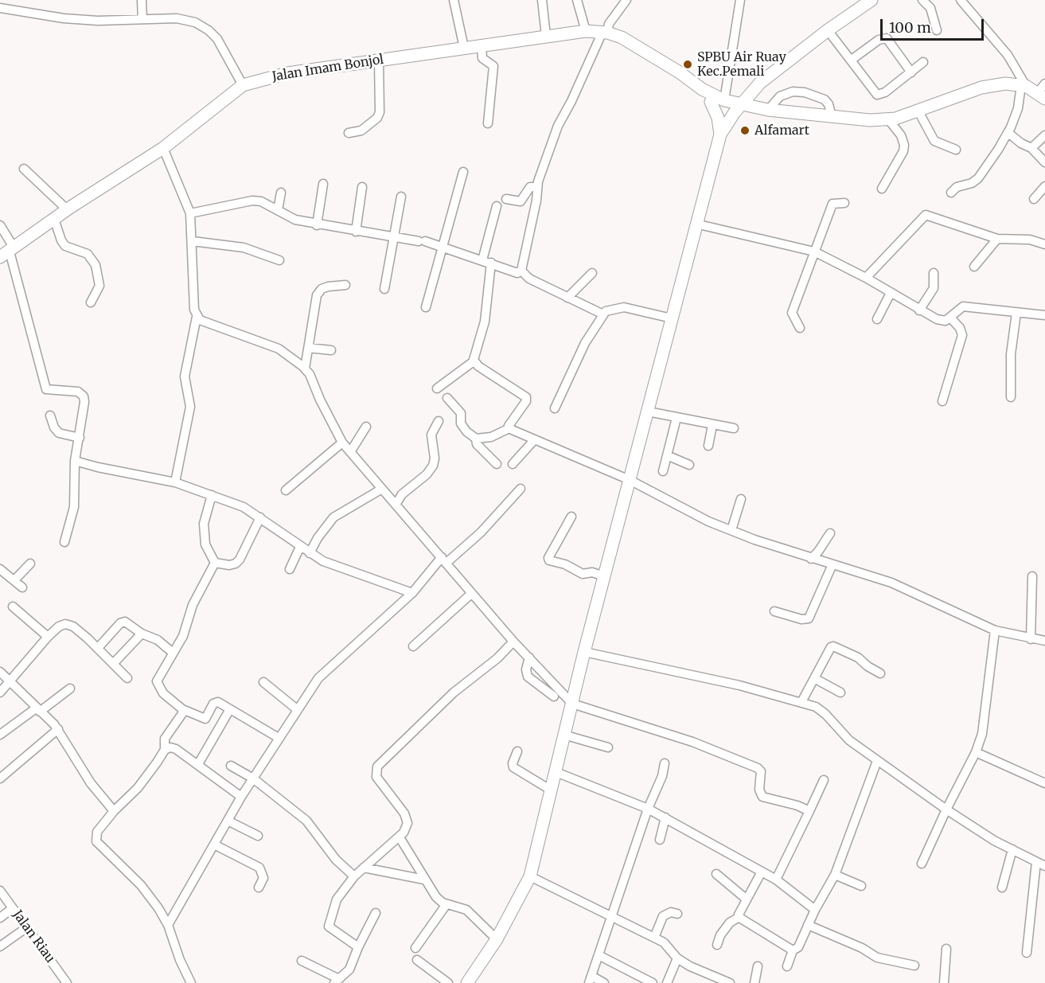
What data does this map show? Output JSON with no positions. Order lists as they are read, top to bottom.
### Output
{
  "streets": {
    "main road": ["Jalan Imam Bonjol"],
    "street": ["Jalan Riau"]
  },
  "places": ["SPBU Air Ruay Kec.Pemali", "Alfamart"],
  "scale_bar": "100 m"
}
